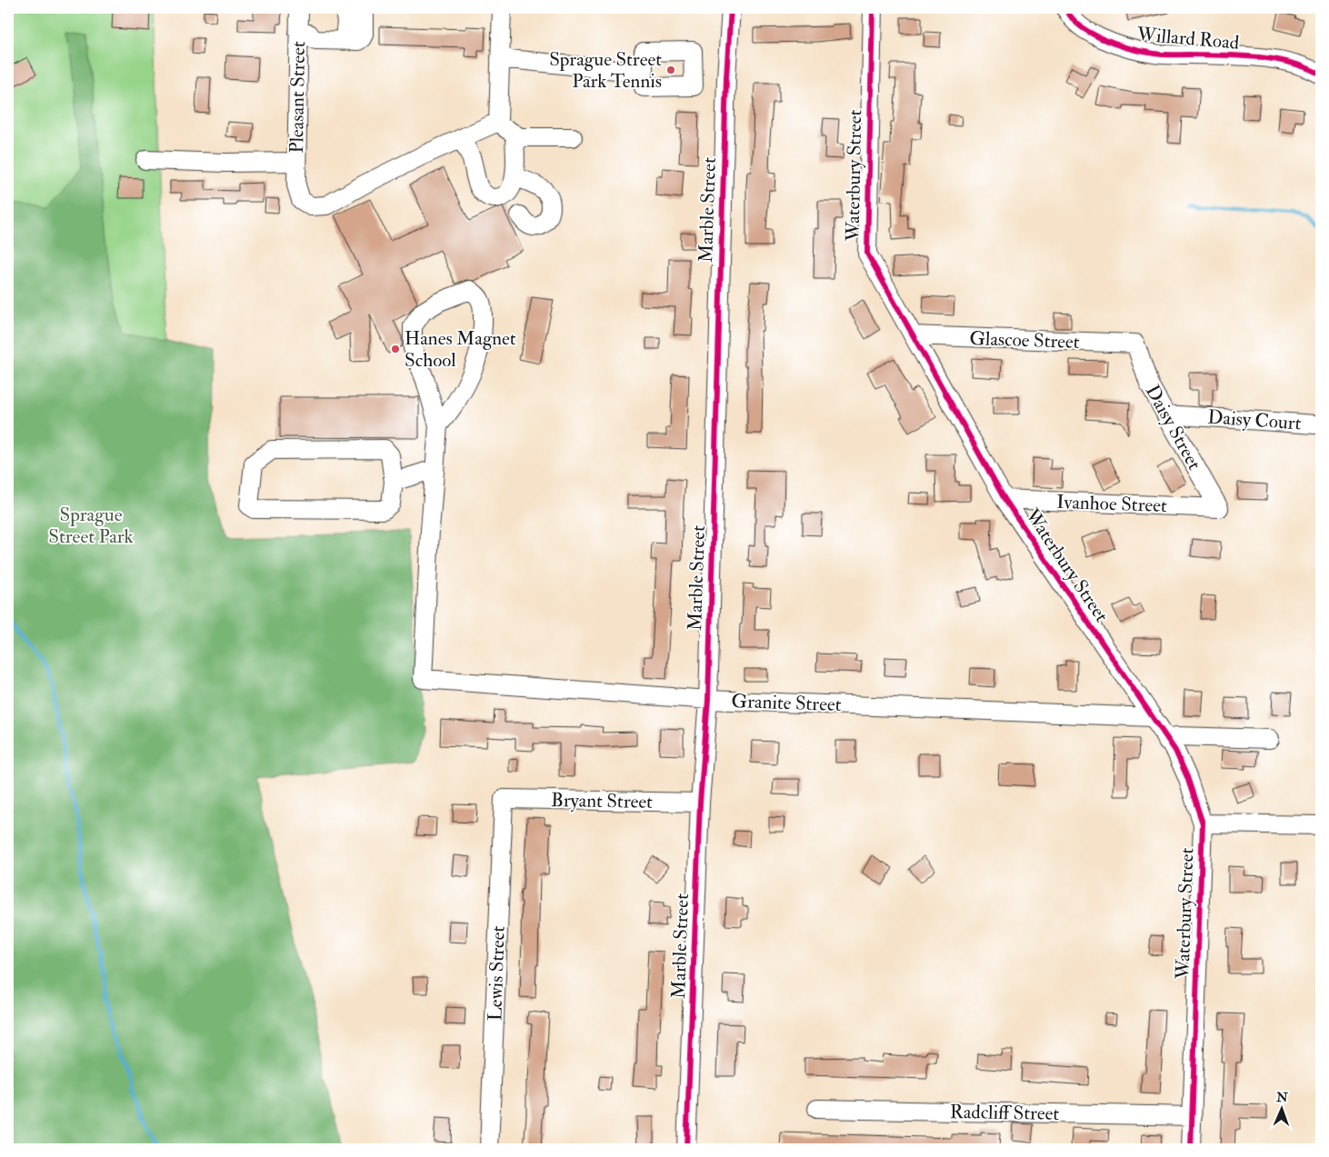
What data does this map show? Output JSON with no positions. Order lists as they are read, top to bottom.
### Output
{
  "streets": {
    "street": [
      "Willard Road",
      "Pleasant Street",
      "Waterbury Street",
      "Marble Street",
      "Glascoe Street",
      "Daisy Court",
      "Daisy Street",
      "Ivanhoe Street",
      "Granite Street",
      "Bryant Street",
      "Lewis Street",
      "Radcliff Street"
    ]
  },
  "crossings": [
    ["Waterbury Street", "Glascoe Street"],
    ["Waterbury Street", "Ivanhoe Street"],
    ["Waterbury Street", "Granite Street"],
    ["Waterbury Street", "Radcliff Street"],
    ["Marble Street", "Granite Street"],
    ["Marble Street", "Bryant Street"],
    ["Glascoe Street", "Daisy Street"],
    ["Daisy Court", "Daisy Street"],
    ["Daisy Street", "Ivanhoe Street"],
    ["Bryant Street", "Lewis Street"]
  ],
  "parks": ["Sprague Street Park"],
  "places": ["Sprague Street Park Tennis", "Hanes Magnet School"],
  "north": "top"
}
